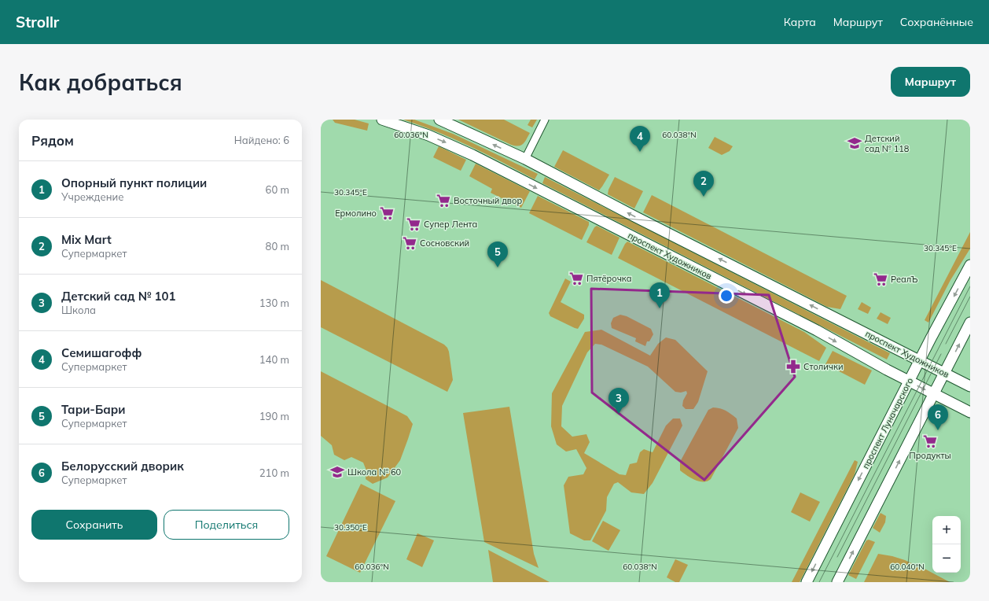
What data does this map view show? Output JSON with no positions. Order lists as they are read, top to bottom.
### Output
{
  "streets": {
    "street": ["проспект Художников", "проспект Луначарского"]
  },
  "crossings": [
    ["проспект Художников", "проспект Луначарского"]
  ],
  "places": {
    "school or university": ["Детский сад № 118", "Школа № 60"],
    "supermarket": [
      "Восточный двор",
      "Ермолино",
      "Супер Лента",
      "Сосновский",
      "Пятёрочка",
      "РеалЪ",
      "Продукты"
    ],
    "pharmacy": ["Столички"]
  },
  "page": {
    "header": "Strollr",
    "nav": ["Карта", "Маршрут", "Сохранённые"],
    "buttons": [
      "Маршрут",
      ["Сохранить", "Поделиться"]
    ],
    "title": "Как добраться",
    "heading": ["Рядом", "Найдено: 6"],
    "pins": [
      "4",
      "2",
      "5",
      "1",
      "3",
      "6"
    ],
    "list": [
      {
        "mark": "1",
        "name": "Опорный пункт полиции",
        "note": "Учреждение",
        "value": "60 m"
      },
      {
        "mark": "2",
        "name": "Mix Mart",
        "note": "Супермаркет",
        "value": "80 m"
      },
      {
        "mark": "3",
        "name": "Детский сад № 101",
        "note": "Школа",
        "value": "130 m"
      },
      {
        "mark": "4",
        "name": "Семишагофф",
        "note": "Супермаркет",
        "value": "140 m"
      },
      {
        "mark": "5",
        "name": "Тари-Бари",
        "note": "Супермаркет",
        "value": "190 m"
      },
      {
        "mark": "6",
        "name": "Белорусский дворик",
        "note": "Супермаркет",
        "value": "210 m"
      }
    ],
    "map_buttons": ["+", "−"]
  },
  "coordinates": [
    "60.036°N",
    "60.038°N",
    "30.345°E",
    "30.350°E",
    "60.040°N"
  ]
}
